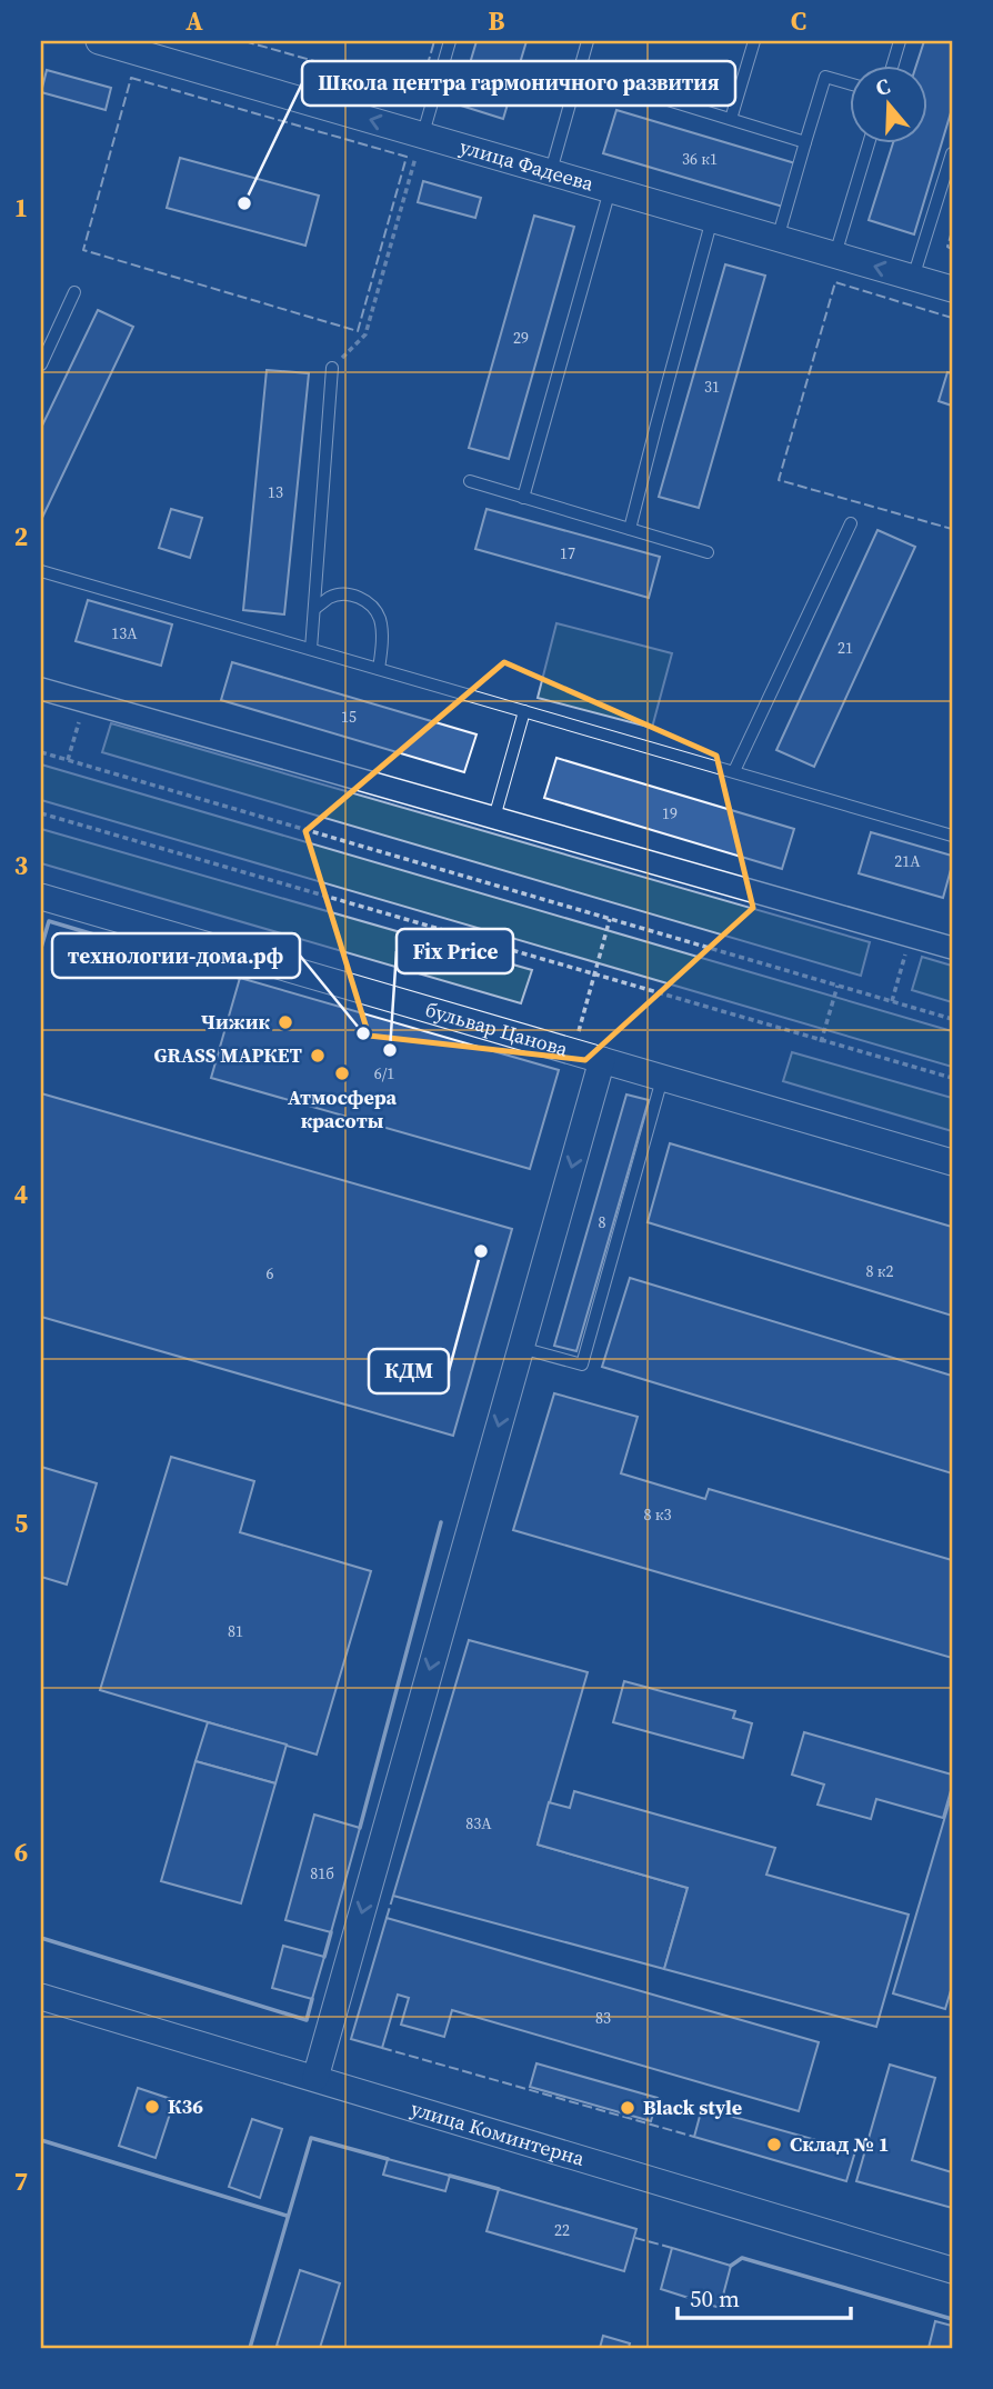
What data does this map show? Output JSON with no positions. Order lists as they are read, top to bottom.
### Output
{
  "streets": {
    "street": ["улица Фадеева", "бульвар Цанова", "улица Коминтерна"]
  },
  "one_way": ["улица Фадеева"],
  "places": [
    "Школа центра гармоничного развития",
    "Чижик",
    "технологии-дома.рф",
    "Fix Price",
    "GRASS МАРКЕТ",
    "Атмосфера красоты",
    "КДМ",
    "К36",
    "Black style",
    "Склад № 1"
  ],
  "house_numbers": [
    "36 к1",
    "29",
    "31",
    "13",
    "17",
    "13А",
    "21",
    "15",
    "19",
    "21А",
    "6/1",
    "8",
    "8 к2",
    "6",
    "8 к3",
    "81",
    "83А",
    "81б",
    "83",
    "22"
  ],
  "scale_bar": "50 m",
  "north": "top",
  "grid": {
    "columns": ["A", "B", "C"],
    "rows": [
      "1",
      "2",
      "3",
      "4",
      "5",
      "6",
      "7"
    ]
  }
}
